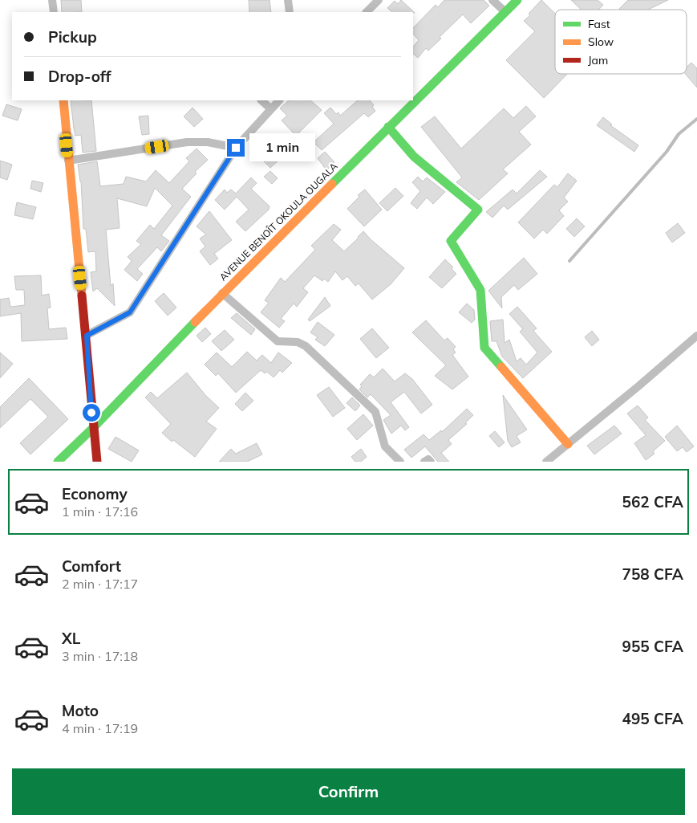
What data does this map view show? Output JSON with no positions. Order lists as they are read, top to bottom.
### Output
{
  "streets": {
    "street": ["AVENUE BENOÎT OKOULA OUGALA"]
  },
  "legend": ["Fast", "Slow", "Jam"],
  "page": {
    "banner": ["Pickup", "Drop-off"],
    "bubble": "1 min",
    "list": [
      {
        "name": "Economy",
        "note": "1 min · 17:16",
        "value": "562 CFA"
      },
      {
        "name": "Comfort",
        "note": "2 min · 17:17",
        "value": "758 CFA"
      },
      {
        "name": "XL",
        "note": "3 min · 17:18",
        "value": "955 CFA"
      },
      {
        "name": "Moto",
        "note": "4 min · 17:19",
        "value": "495 CFA"
      }
    ],
    "buttons": "Confirm"
  }
}
